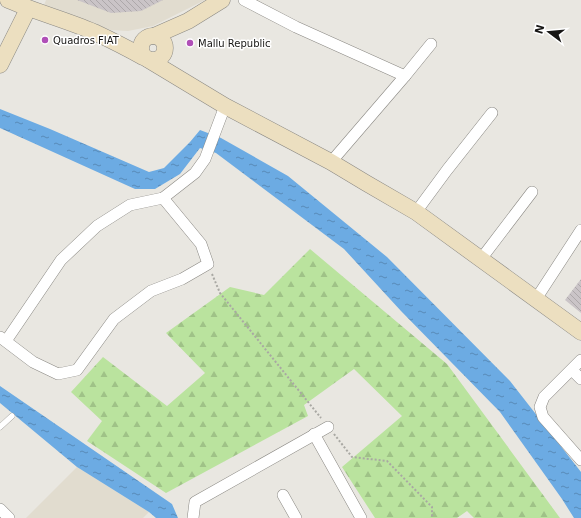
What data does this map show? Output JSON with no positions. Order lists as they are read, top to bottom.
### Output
{
  "places": ["Quadros FIAT", "Mallu Republic"],
  "north": "left"
}
